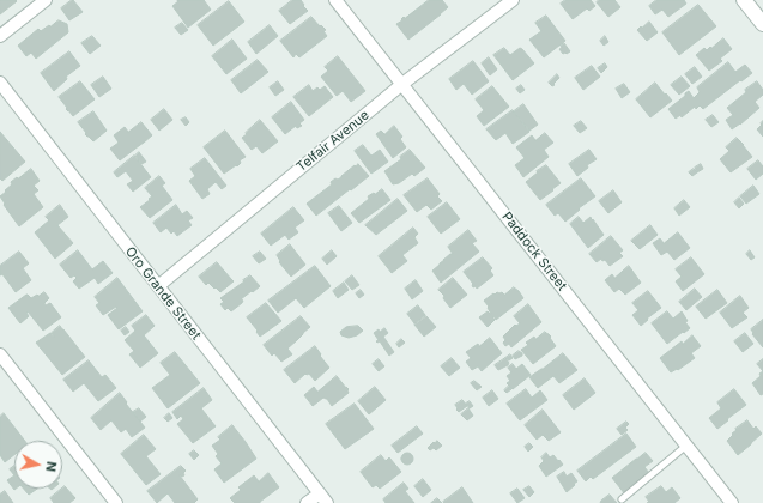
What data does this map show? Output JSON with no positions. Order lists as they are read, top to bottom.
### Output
{
  "streets": {
    "street": ["Telfair Avenue", "Paddock Street", "Oro Grande Street"]
  },
  "crossings": [
    ["Telfair Avenue", "Paddock Street"],
    ["Telfair Avenue", "Oro Grande Street"]
  ],
  "north": "right"
}
